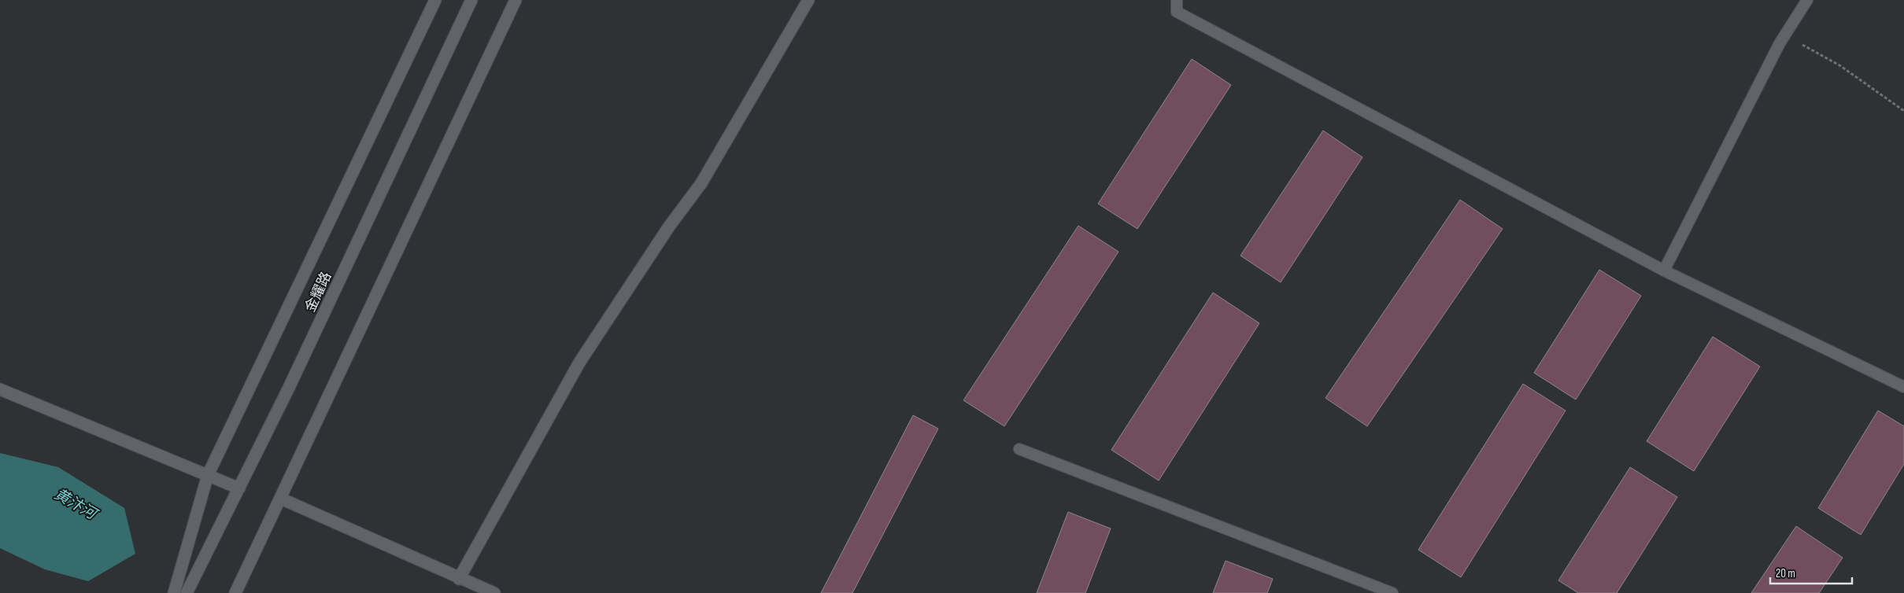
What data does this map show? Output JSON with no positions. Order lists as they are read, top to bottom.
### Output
{
  "streets": {
    "street": ["金耀路"]
  },
  "water": ["黄汴河"],
  "scale_bar": "20 m"
}
